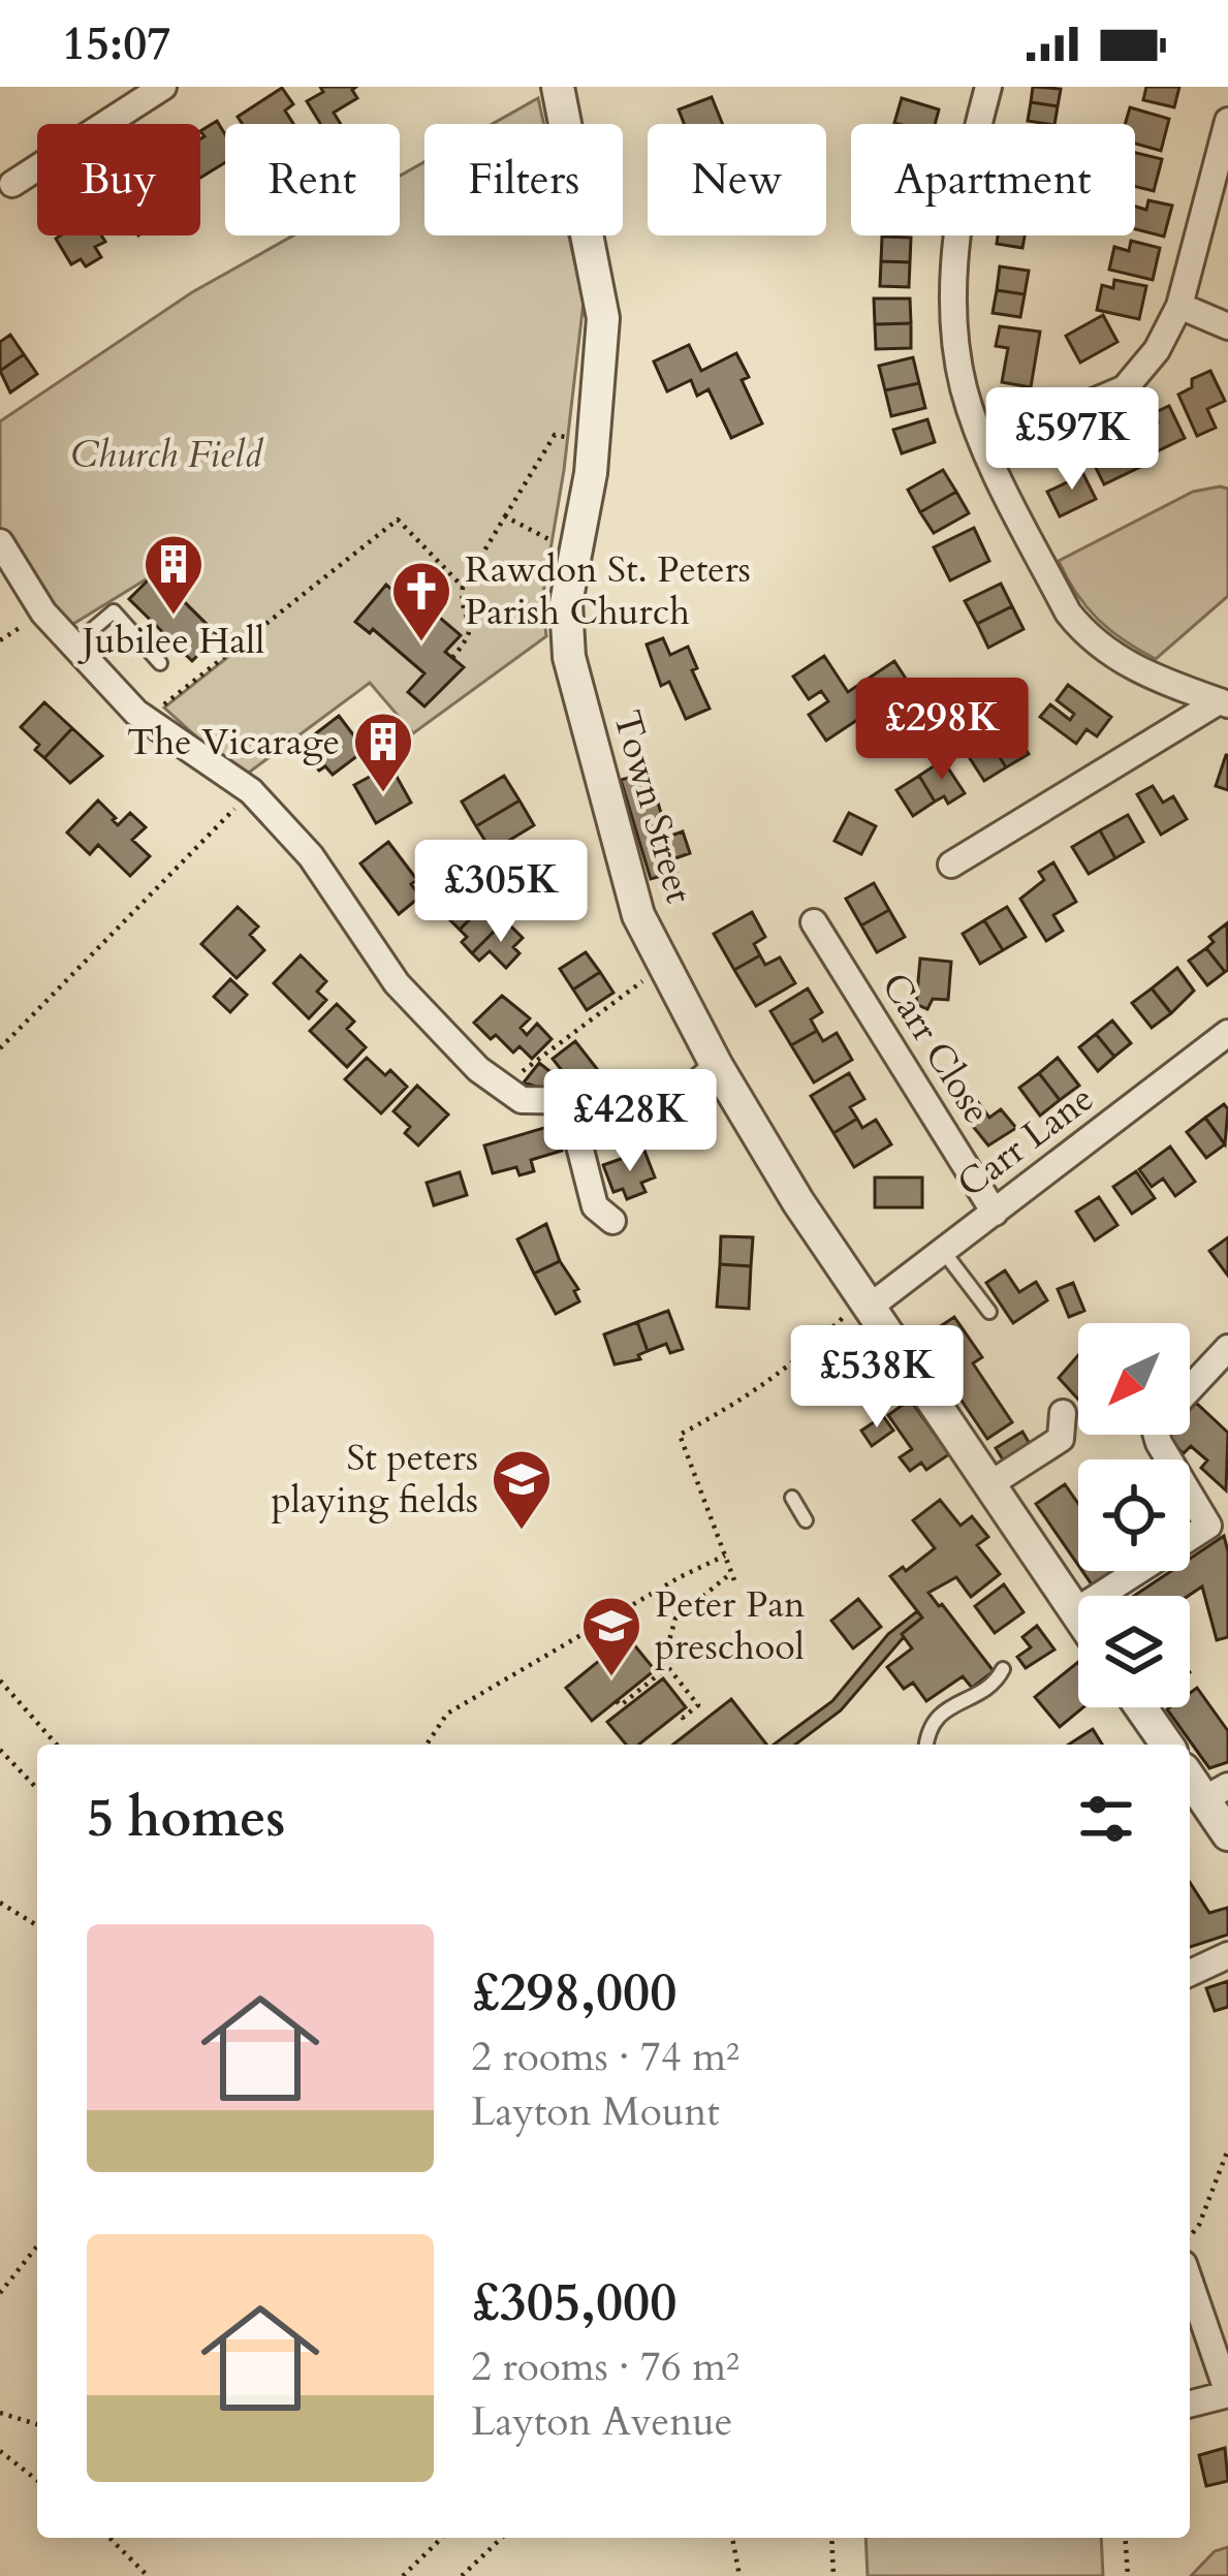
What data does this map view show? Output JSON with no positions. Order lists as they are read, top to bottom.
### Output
{
  "streets": {
    "street": ["Town Street", "Carr Close", "Carr Lane"]
  },
  "crossings": [
    ["Town Street", "Carr Lane"],
    ["Carr Close", "Carr Lane"]
  ],
  "parks": ["Church Field"],
  "places": {
    "building": ["Jubilee Hall", "The Vicarage"],
    "church": ["Rawdon St. Peters Parish Church"],
    "school or university": ["St peters playing fields", "Peter Pan preschool"]
  },
  "north": "bottom left",
  "page": {
    "status": "15:07",
    "chip": [
      "Buy",
      "Rent",
      "Filters",
      "New",
      "Apartment"
    ],
    "price": [
      "£597K",
      "£298K",
      "£305K",
      "£428K",
      "£538K"
    ],
    "heading": "5 homes",
    "list": [
      {
        "name": "£298,000",
        "note": "2 rooms · 74 m² · Layton Mount"
      },
      {
        "name": "£305,000",
        "note": "2 rooms · 76 m² · Layton Avenue"
      }
    ]
  }
}
